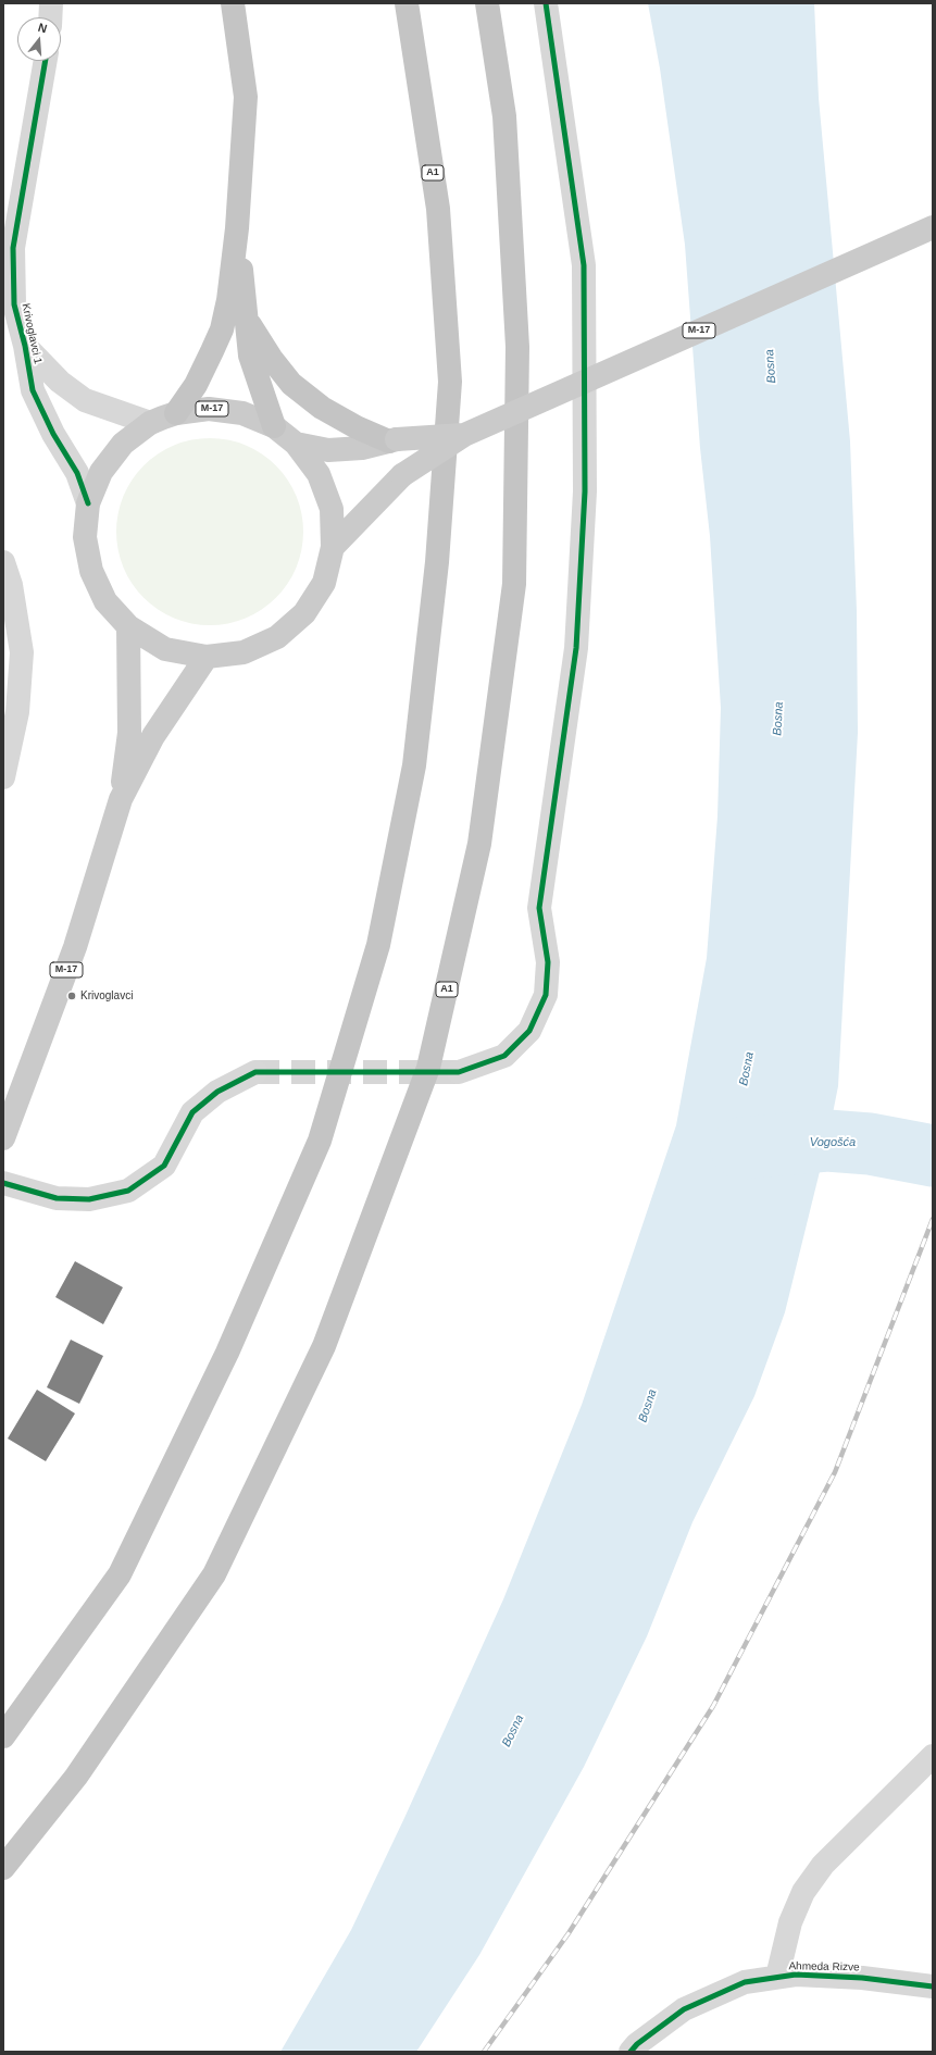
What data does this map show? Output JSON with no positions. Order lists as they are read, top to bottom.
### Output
{
  "streets": {
    "highway": ["A1"],
    "main road": ["M-17"],
    "street": ["Krivoglavci 1", "Ahmeda Rizve"]
  },
  "crossings": [
    ["M-17", "Krivoglavci 1"]
  ],
  "water": ["Bosna", "Vogošća"],
  "places": ["Krivoglavci"],
  "north": "top"
}
